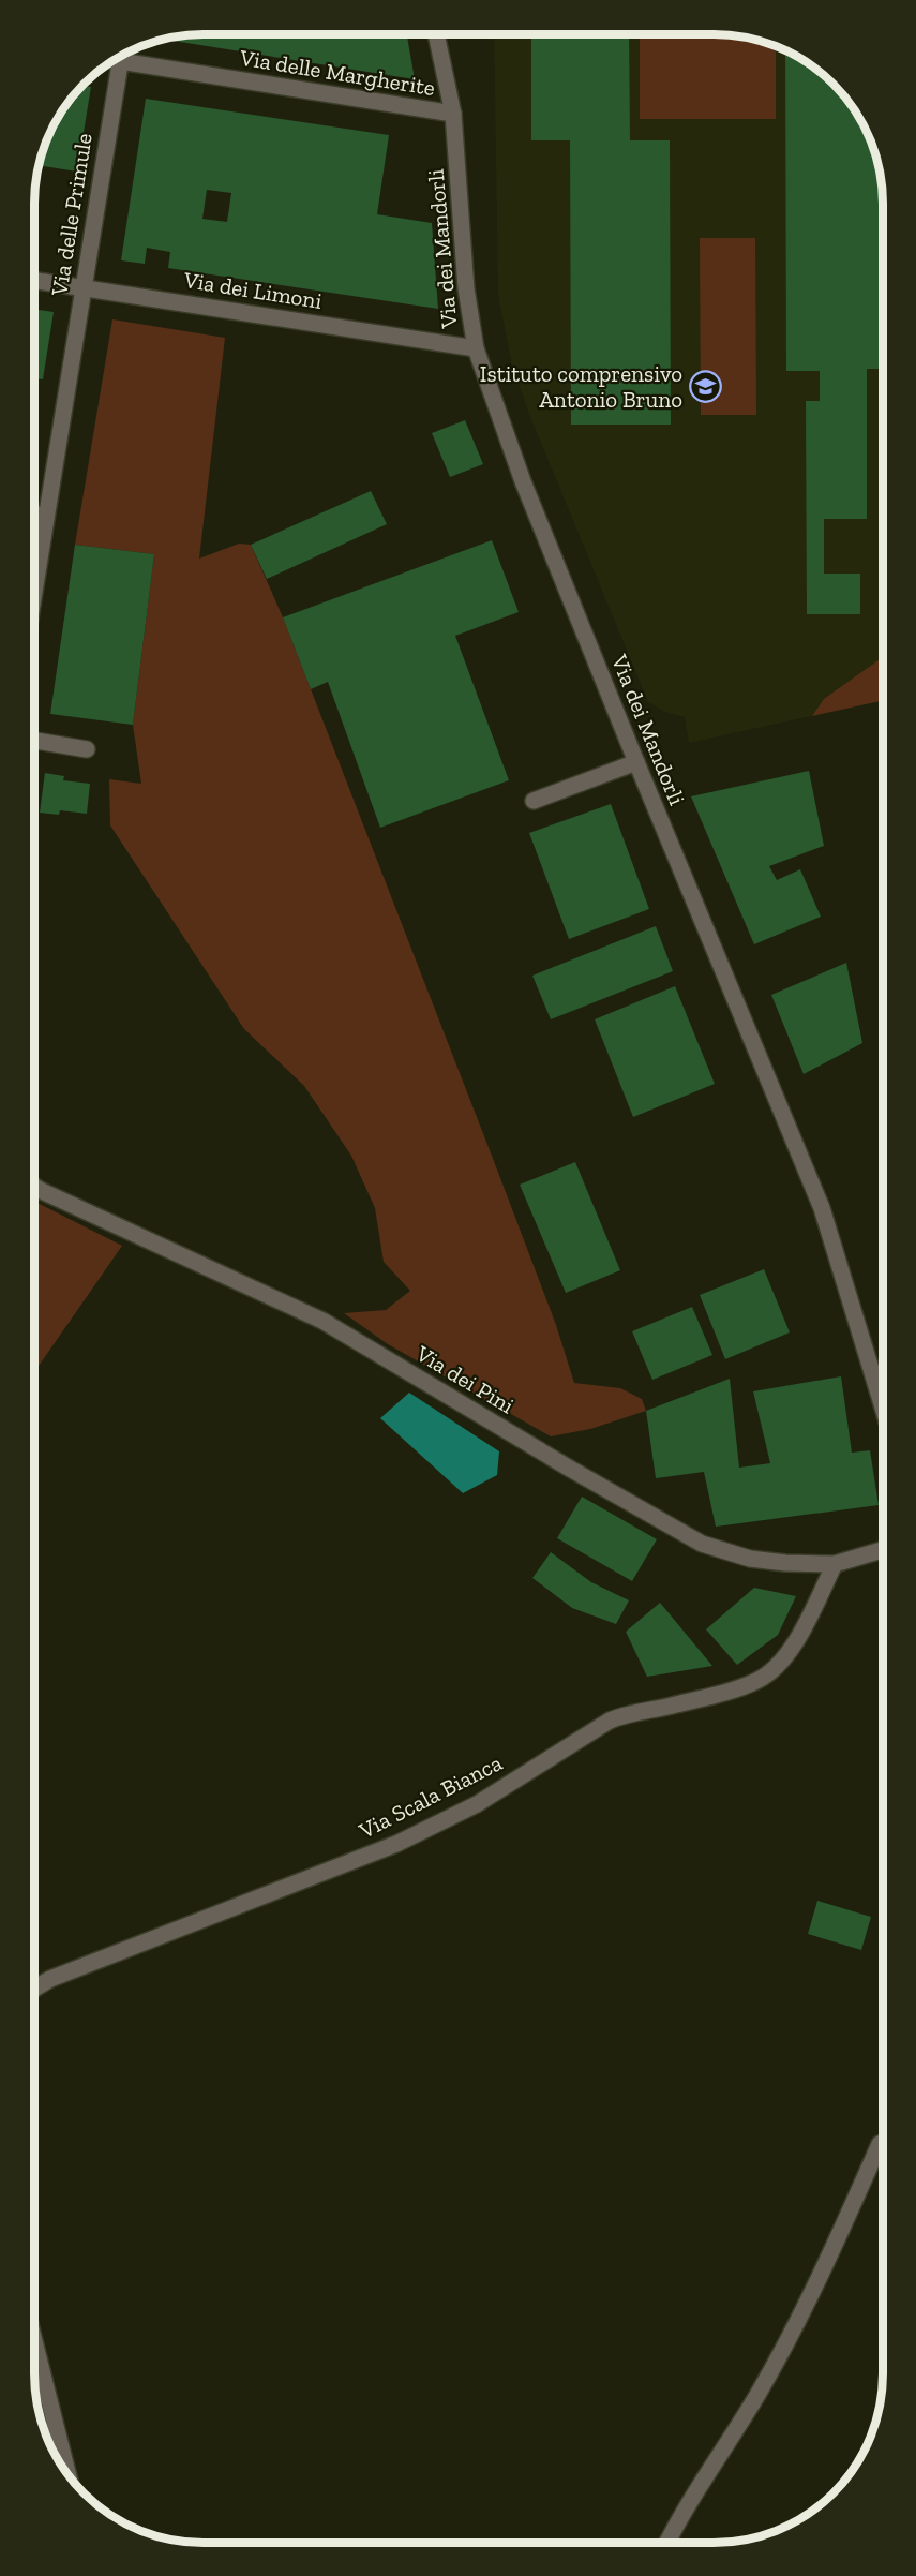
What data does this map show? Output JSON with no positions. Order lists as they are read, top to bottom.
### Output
{
  "streets": {
    "street": [
      "Via delle Margherite",
      "Via delle Primule",
      "Via dei Mandorli",
      "Via dei Limoni",
      "Via dei Pini",
      "Via Scala Bianca"
    ]
  },
  "crossings": [
    ["Via delle Margherite", "Via delle Primule"],
    ["Via delle Margherite", "Via dei Mandorli"],
    ["Via delle Primule", "Via dei Limoni"],
    ["Via dei Mandorli", "Via dei Limoni"],
    ["Via dei Pini", "Via Scala Bianca"]
  ],
  "places": {
    "school or university": ["Istituto comprensivo Antonio Bruno"]
  }
}
